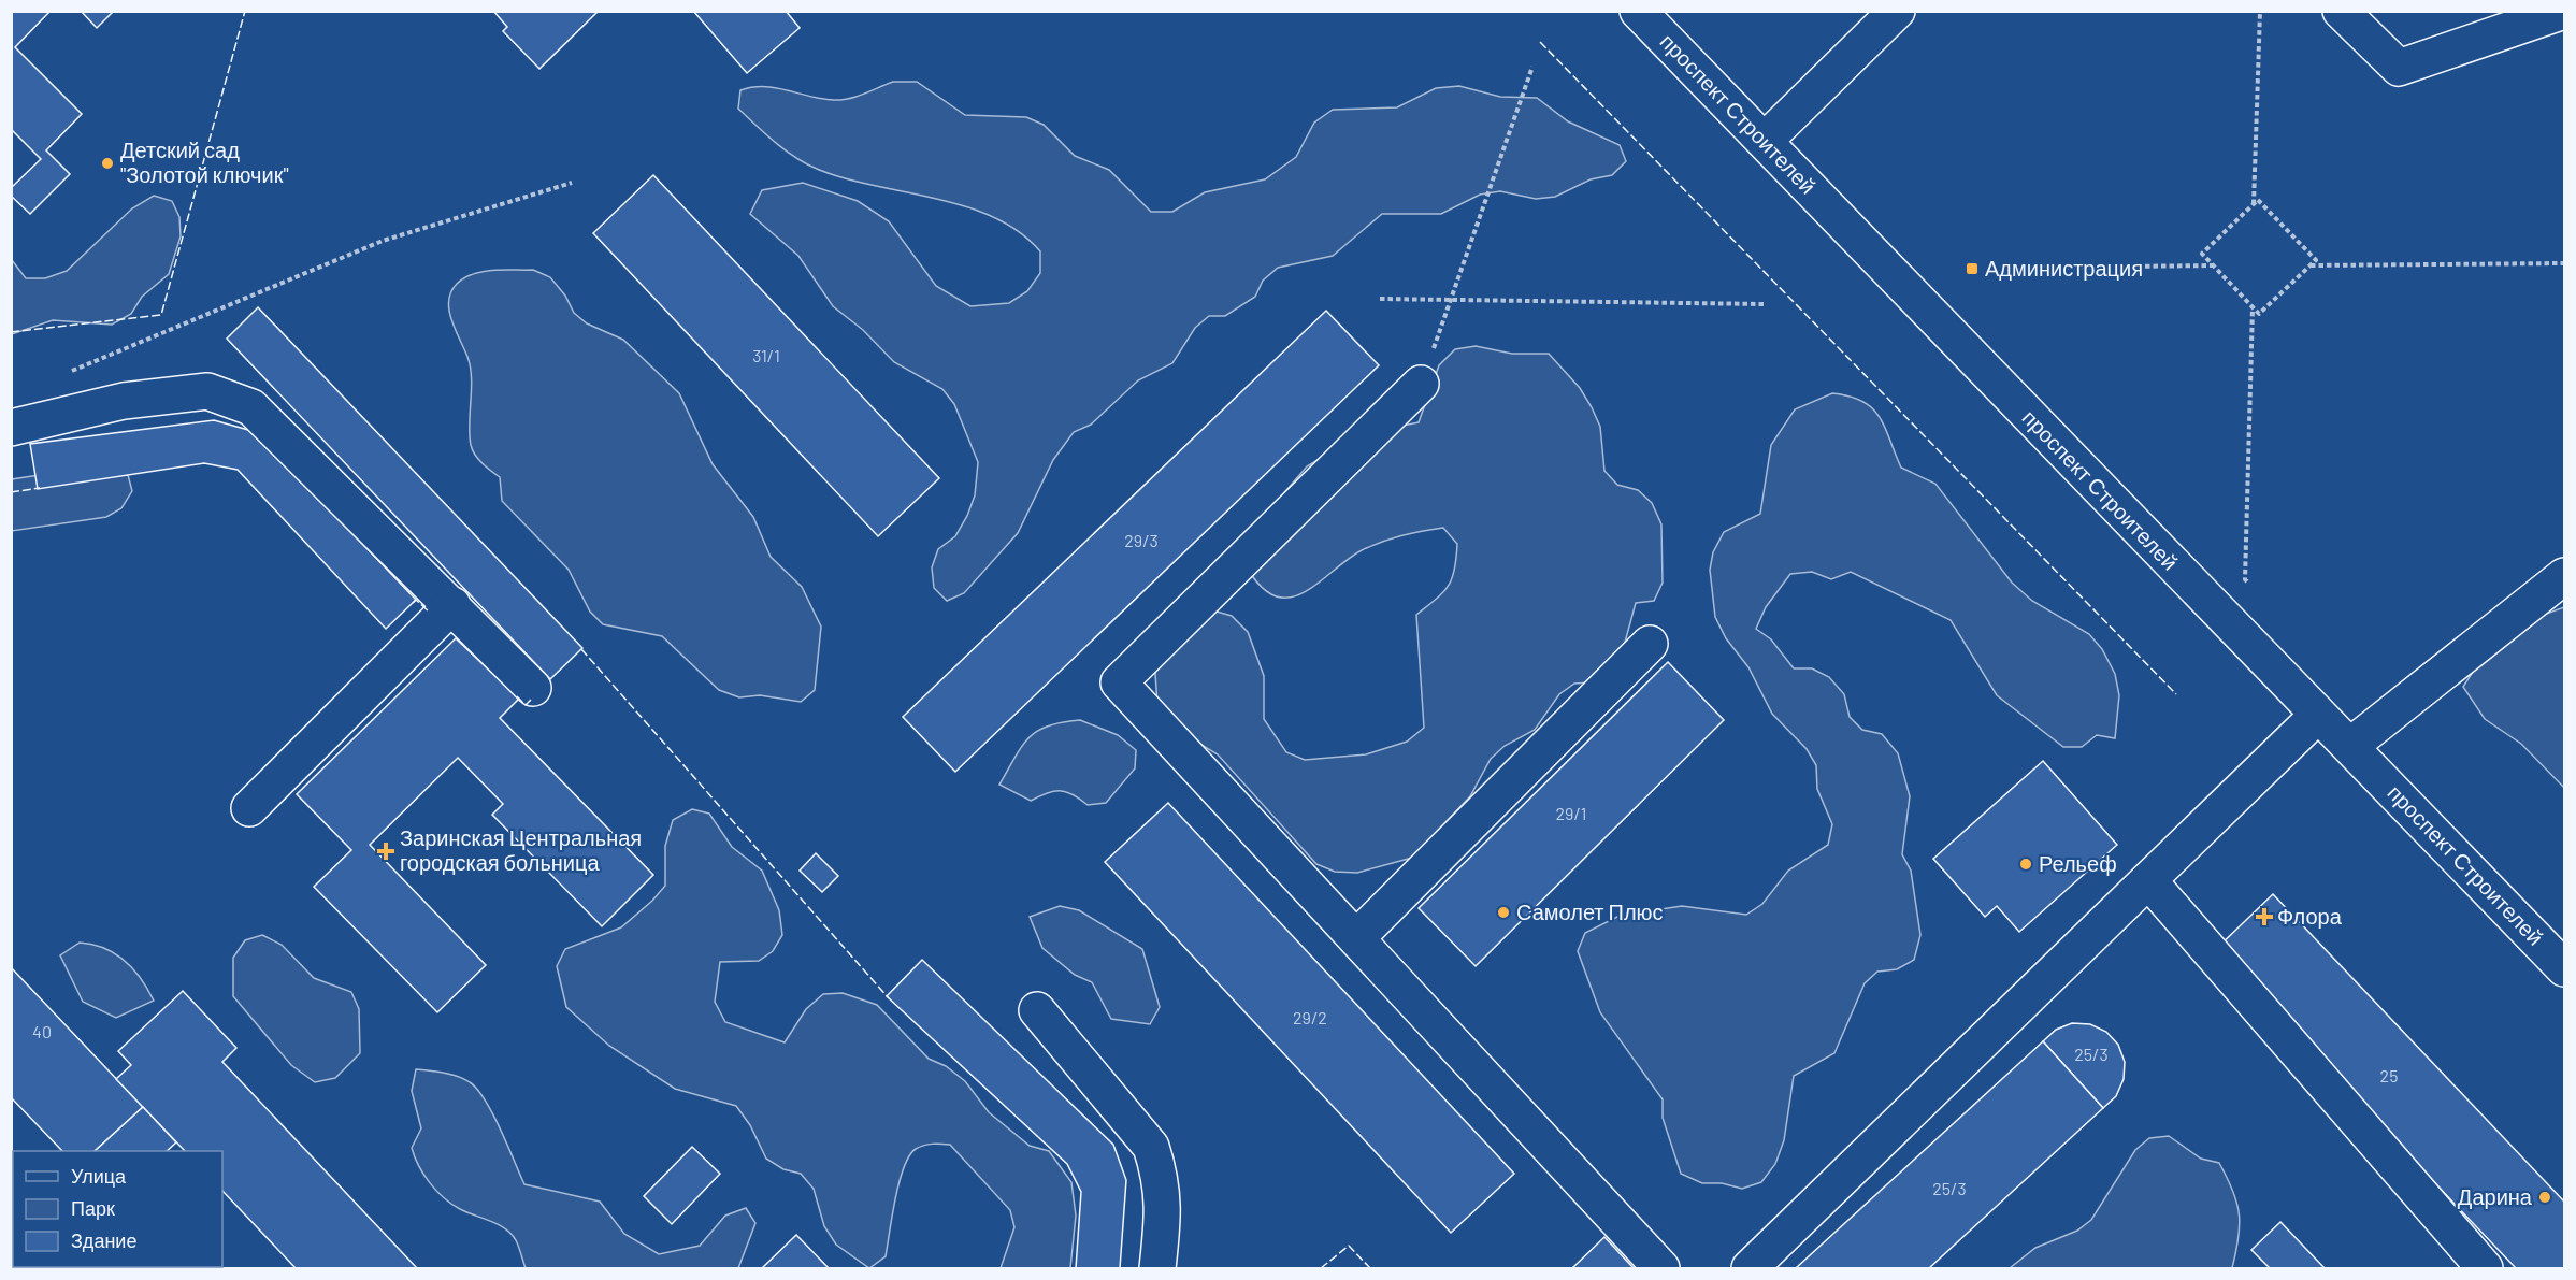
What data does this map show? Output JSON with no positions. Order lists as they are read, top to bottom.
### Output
{
  "streets": {
    "street": ["проспект Строителей"]
  },
  "places": {
    "other": [
      "Детский сад \"Золотой ключик\"",
      "Рельеф",
      "Самолет Плюс",
      "Дарина"
    ],
    "transit": ["Администрация"],
    "health": ["Заринская Центральная городская больница", "Флора"]
  },
  "house_numbers": [
    "31/1",
    "29/3",
    "29/1",
    "29/2",
    "40",
    "25/3",
    "25",
    "25/3"
  ],
  "legend": ["Улица", "Парк", "Здание"]
}
